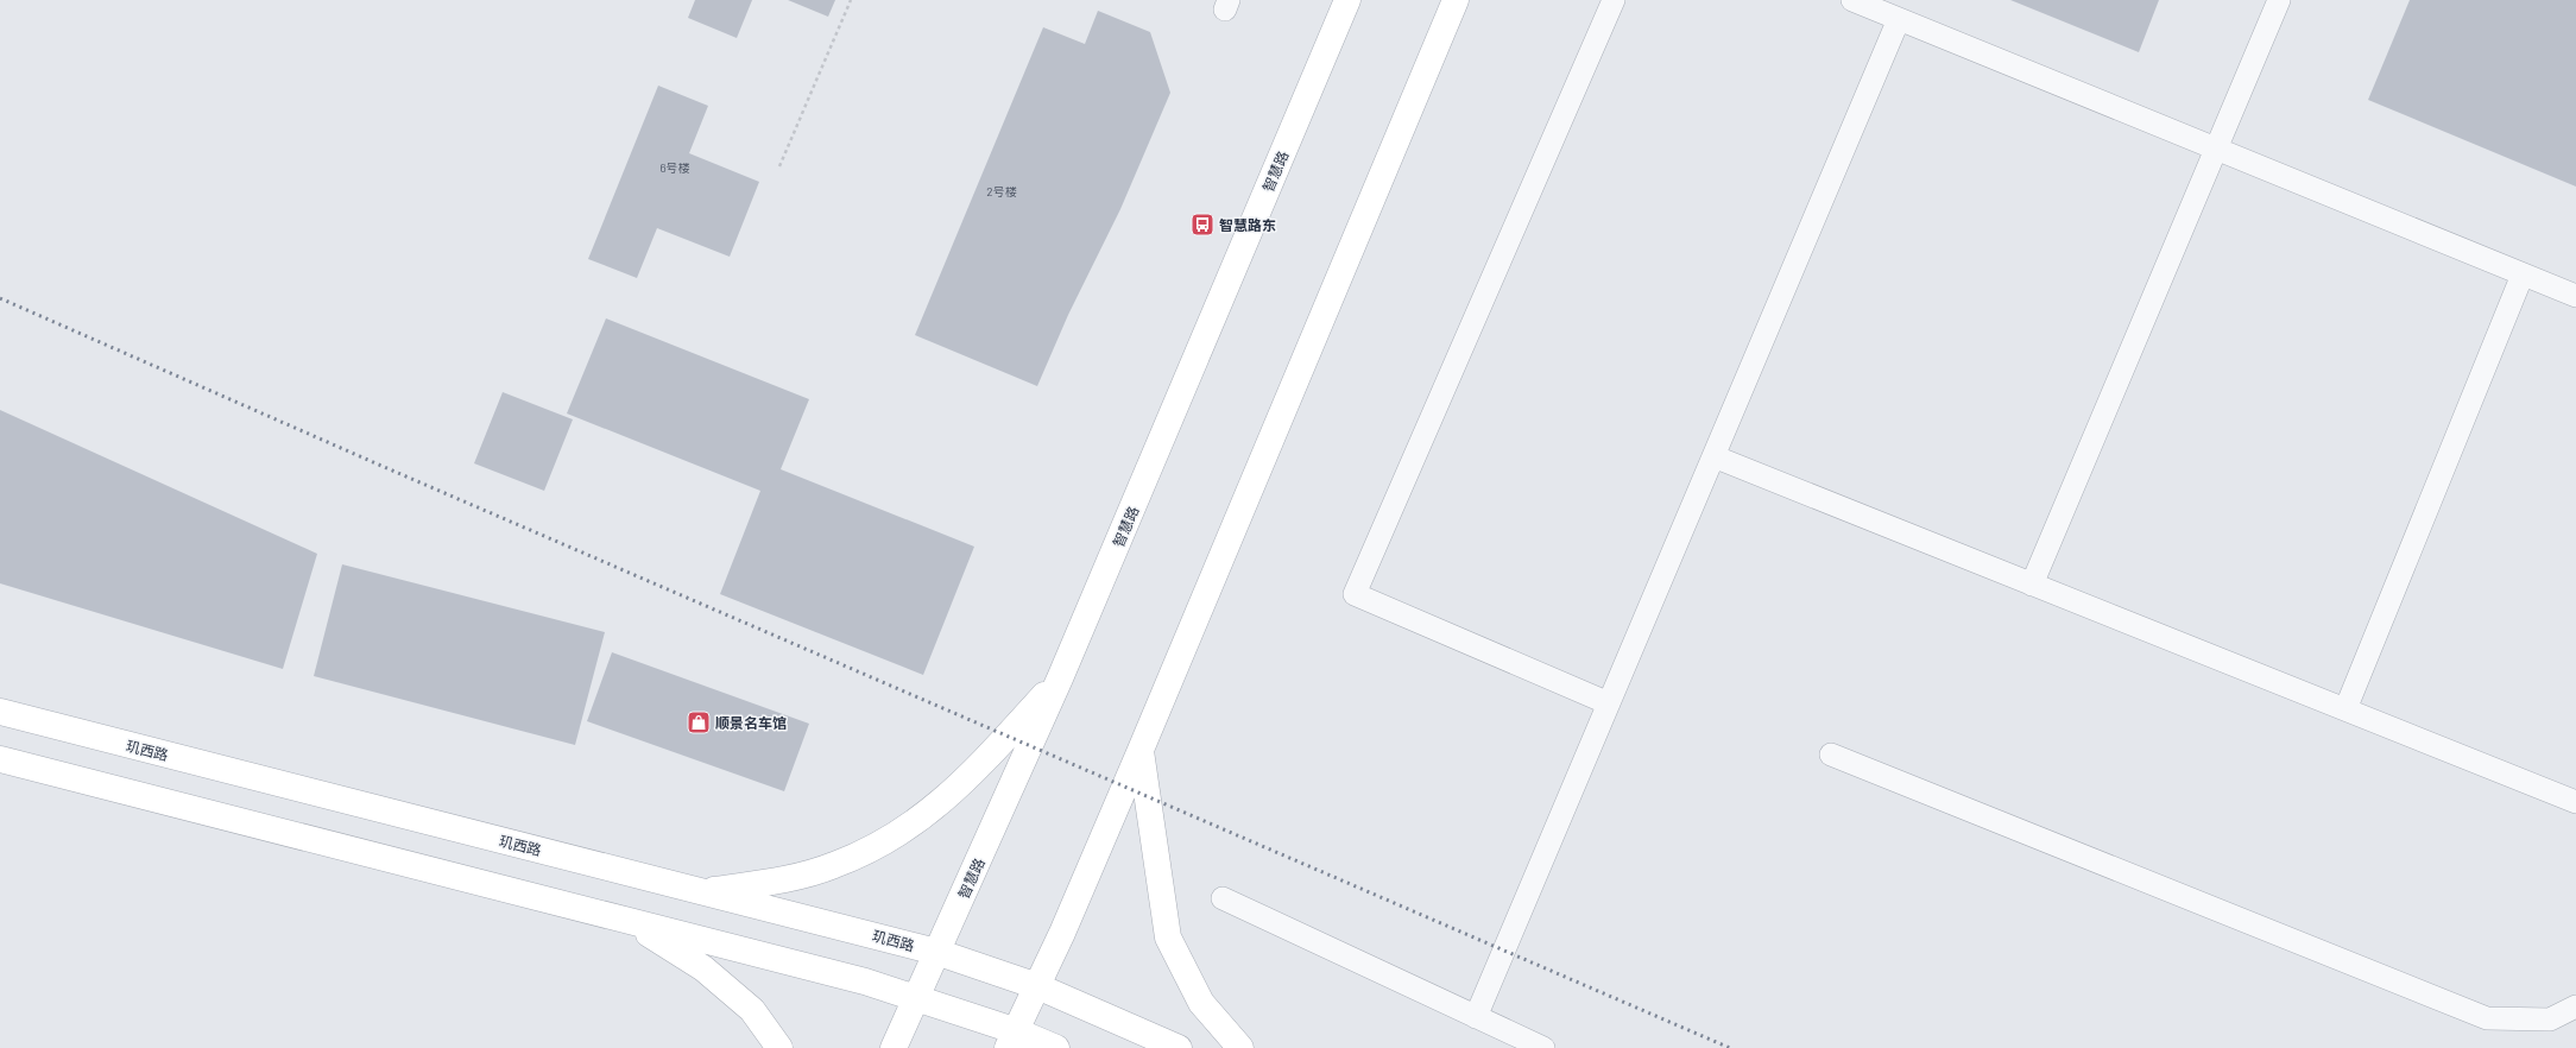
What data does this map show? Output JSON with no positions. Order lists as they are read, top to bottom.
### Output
{
  "streets": {
    "main road": ["智慧路", "玑西路"]
  },
  "crossings": [
    ["智慧路", "玑西路"]
  ],
  "places": {
    "bus stop": ["智慧路东"],
    "shop": ["顺景名车馆"]
  },
  "house_numbers": ["6号楼", "2号楼"]
}
